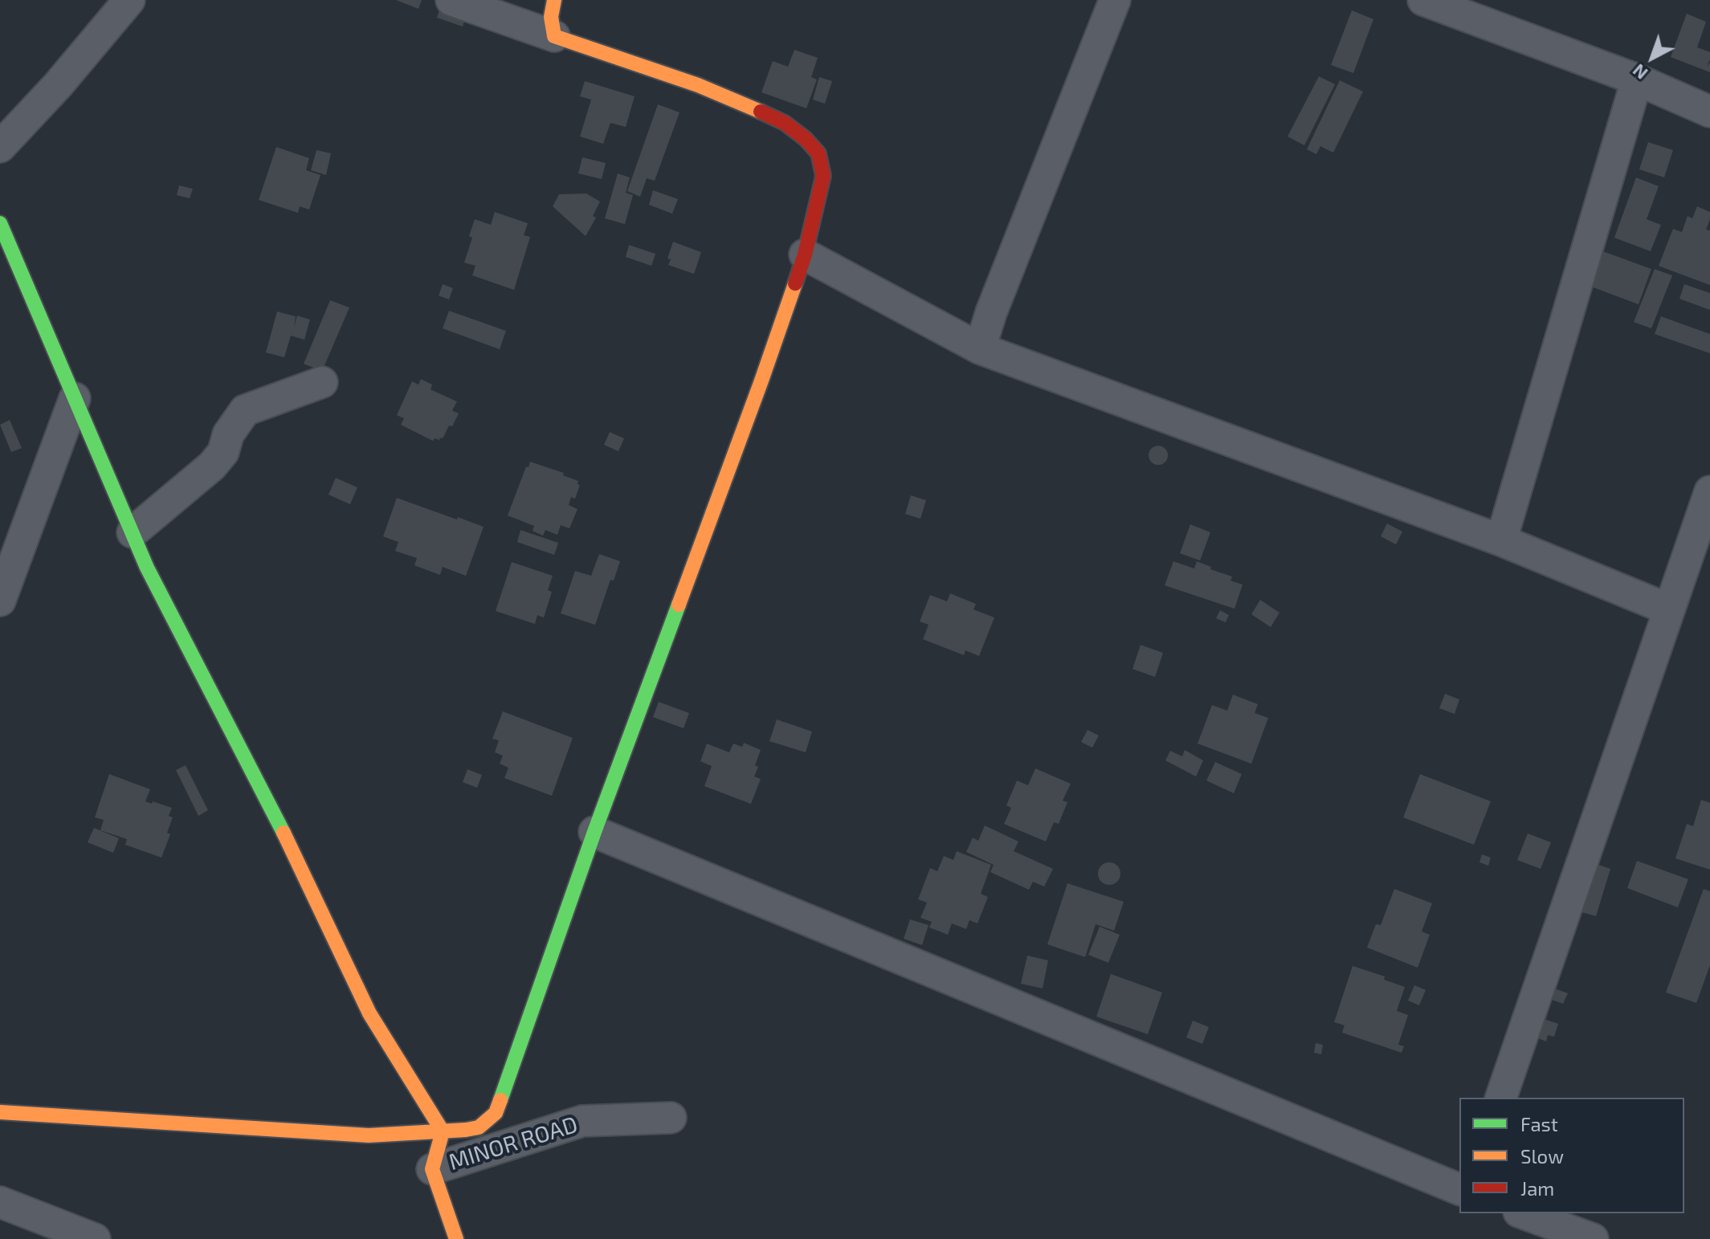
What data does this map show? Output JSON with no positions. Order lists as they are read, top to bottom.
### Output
{
  "streets": {
    "street": ["MINOR ROAD"]
  },
  "legend": ["Fast", "Slow", "Jam"],
  "north": "bottom left"
}
